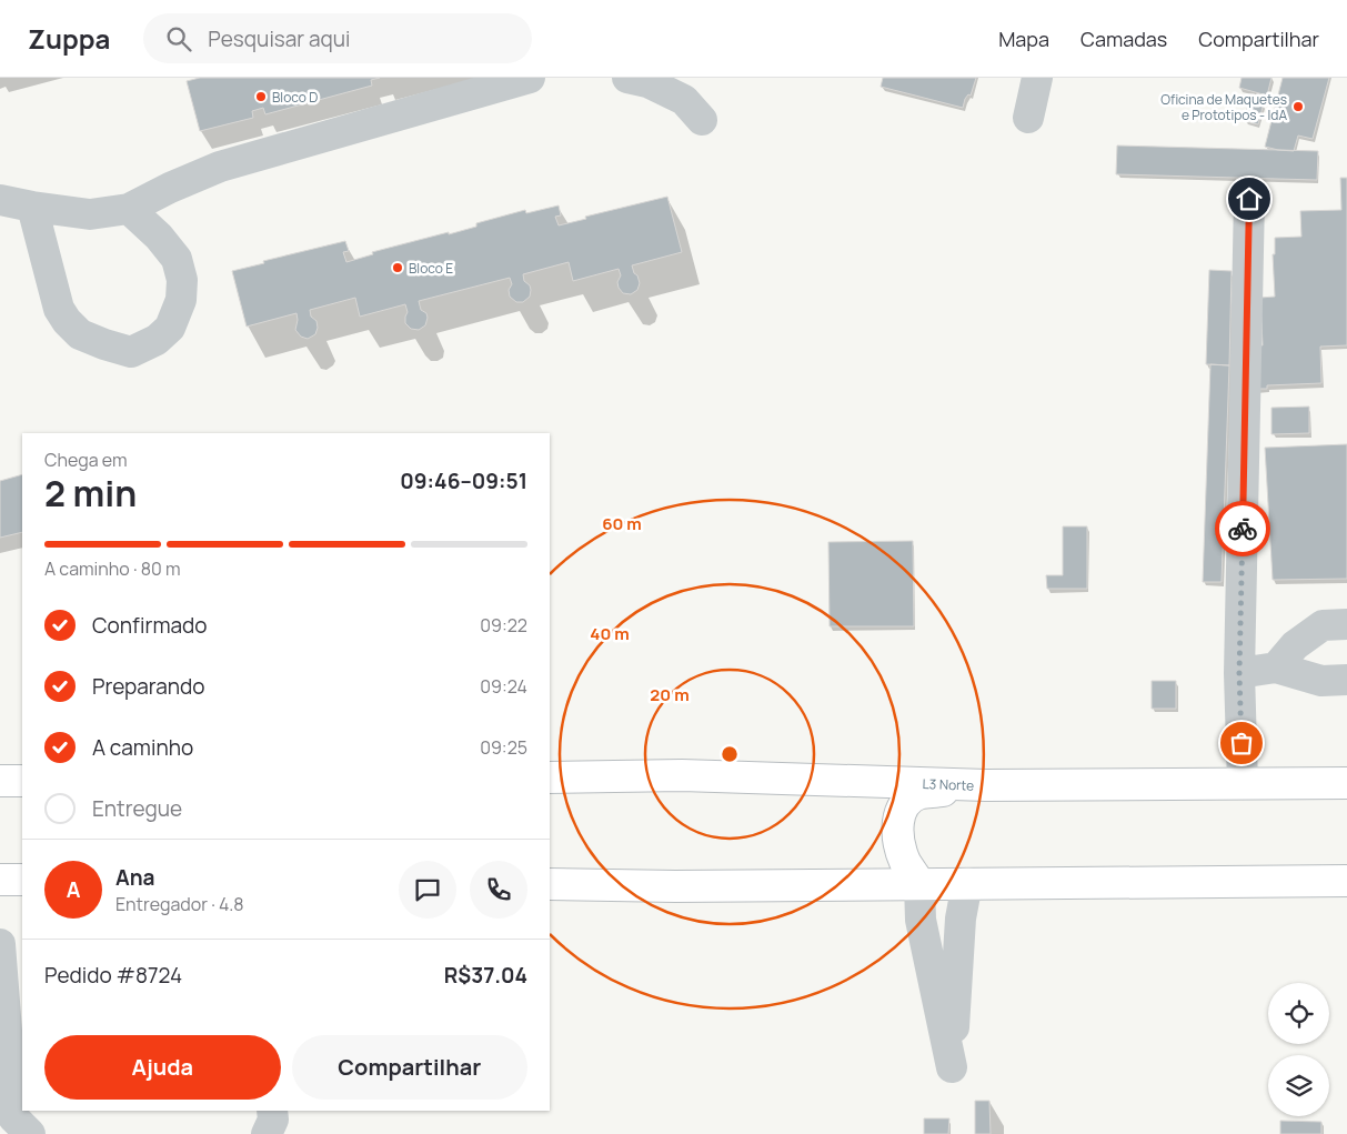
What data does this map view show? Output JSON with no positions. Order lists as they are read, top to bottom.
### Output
{
  "streets": {
    "main road": ["L3 Norte"]
  },
  "places": ["Bloco D", "Oficina de Maquetes e Prototipos - IdA", "Bloco E"],
  "page": {
    "header": "Zuppa",
    "search": "Pesquisar aqui",
    "nav": ["Mapa", "Camadas", "Compartilhar"],
    "heading": ["2 min", "Chega em", "09:46–09:51"],
    "panel": [
      "Ana",
      "Entregador · 4.8",
      "Pedido #8724",
      "R$37.04"
    ],
    "bar": "A caminho · 80 m",
    "list": [
      ["Confirmado", "09:22"],
      ["Preparando", "09:24"],
      ["A caminho", "09:25"],
      "Entregue"
    ],
    "round": "A",
    "buttons": ["Ajuda", "Compartilhar"]
  },
  "rings": ["60 m", "40 m", "20 m"]
}
